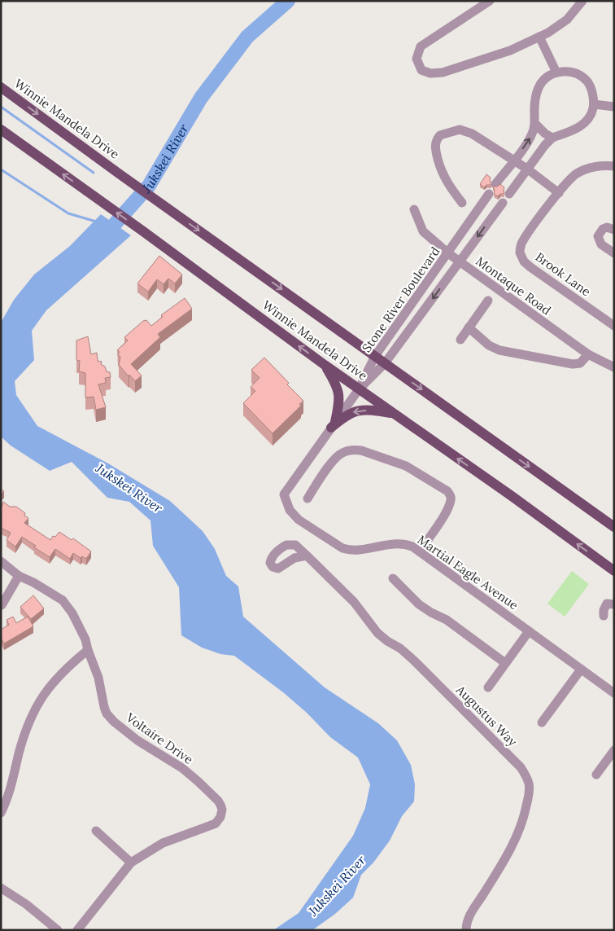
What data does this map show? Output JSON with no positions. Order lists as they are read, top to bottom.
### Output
{
  "streets": {
    "main road": ["Winnie Mandela Drive"],
    "street": [
      "Brook Lane",
      "Montaque Road",
      "Stone River Boulevard",
      "Martial Eagle Avenue",
      "Augustus Way",
      "Voltaire Drive"
    ]
  },
  "crossings": [
    ["Winnie Mandela Drive", "Stone River Boulevard"],
    ["Montaque Road", "Stone River Boulevard"]
  ],
  "water": ["Jukskei River"]
}
